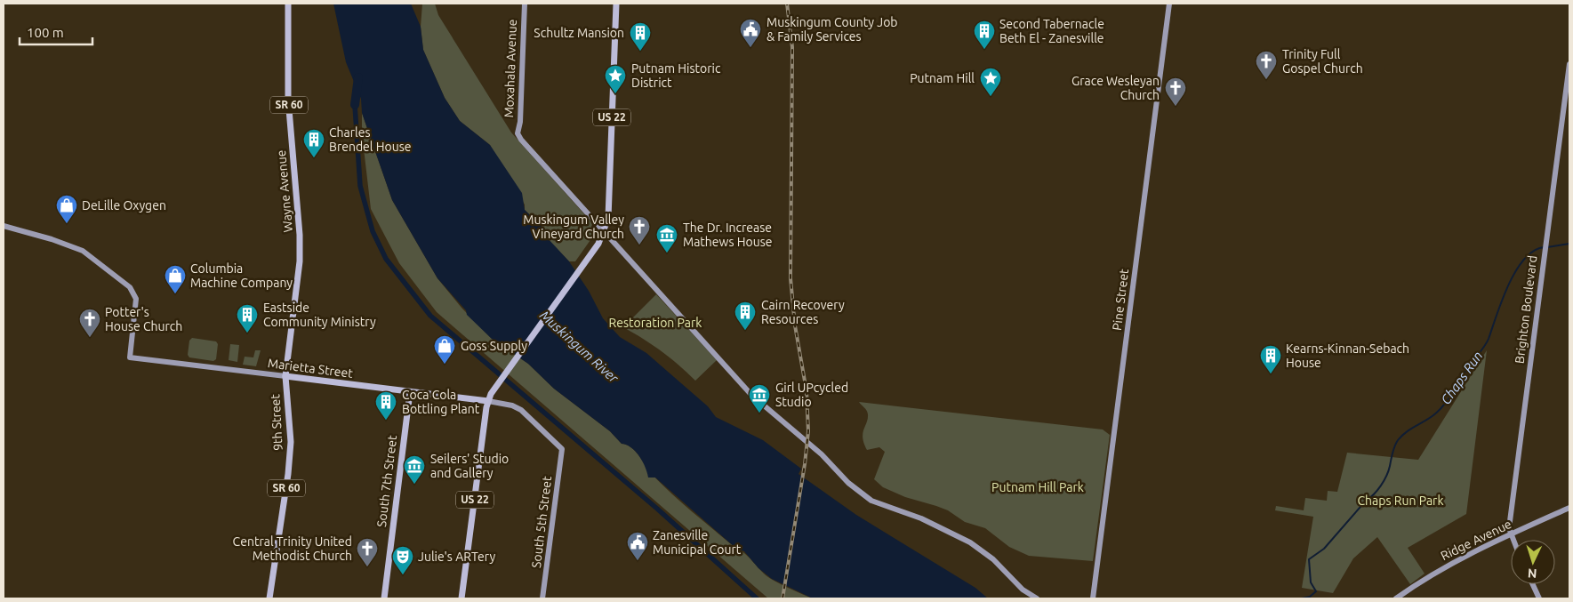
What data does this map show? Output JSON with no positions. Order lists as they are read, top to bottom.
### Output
{
  "streets": {
    "main road": [
      "SR 60",
      "US 22",
      "Wayne Avenue",
      "Marietta Street",
      "9th Street",
      "South 7th Street"
    ],
    "street": [
      "Moxahala Avenue",
      "Pine Street",
      "Brighton Boulevard",
      "South 5th Street",
      "Ridge Avenue"
    ]
  },
  "crossings": [
    ["Moxahala Avenue", "US 22"],
    ["US 22", "Marietta Street"],
    ["US 22", "South 5th Street"],
    ["Wayne Avenue", "Marietta Street"],
    ["Wayne Avenue", "9th Street"],
    ["Brighton Boulevard", "Ridge Avenue"],
    ["Marietta Street", "9th Street"],
    ["Marietta Street", "South 7th Street"],
    ["Marietta Street", "South 5th Street"]
  ],
  "water": ["Muskingum River", "Chaps Run"],
  "parks": ["Restoration Park", "Putnam Hill Park", "Chaps Run Park"],
  "places": {
    "public building": ["Muskingum County Job & Family Services", "Zanesville Municipal Court"],
    "building": [
      "Second Tabernacle Beth El - Zanesville",
      "Schultz Mansion",
      "Charles Brendel House",
      "Cairn Recovery Resources",
      "Eastside Community Ministry",
      "Kearns-Kinnan-Sebach House",
      "Coca Cola Bottling Plant"
    ],
    "church": [
      "Trinity Full Gospel Church",
      "Grace Wesleyan Church",
      "Muskingum Valley Vineyard Church",
      "Potter's House Church",
      "Central Trinity United Methodist Church"
    ],
    "place": ["Putnam Historic District", "Putnam Hill"],
    "shop": ["DeLille Oxygen", "Columbia Machine Company", "Goss Supply"],
    "museum": ["The Dr. Increase Mathews House", "Girl UPcycled Studio", "Seilers' Studio and Gallery"],
    "theatre": ["Julie's ARTery"]
  },
  "scale_bar": "100 m",
  "north": "bottom"
}
